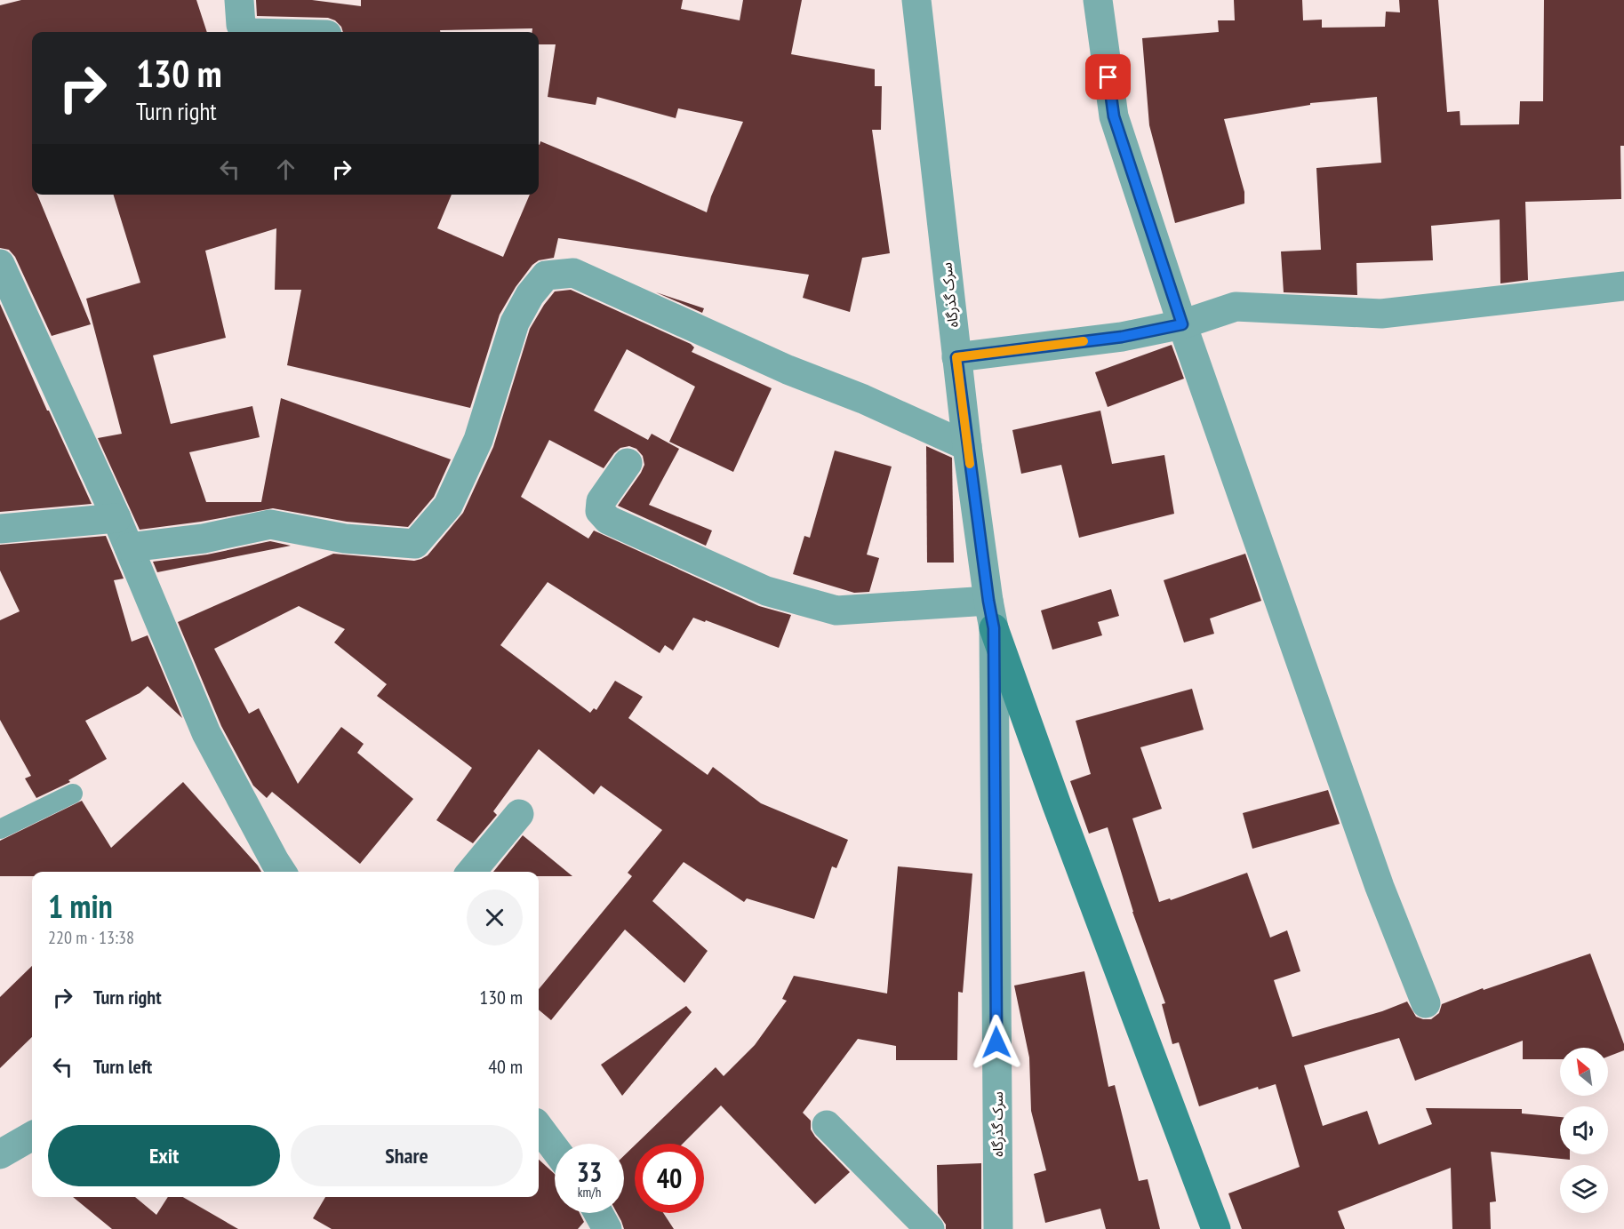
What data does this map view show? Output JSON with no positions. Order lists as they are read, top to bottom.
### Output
{
  "streets": {
    "street": ["سرک گذرگاه"]
  },
  "north": "top left",
  "page": {
    "turn": ["130 m", "Turn right"],
    "heading": ["1 min", "220 m · 13:38"],
    "list": [
      {
        "name": "Turn right",
        "value": "130 m"
      },
      {
        "name": "Turn left",
        "value": "40 m"
      }
    ],
    "buttons": ["Exit", "Share"],
    "speed": "33 km/h",
    "limit": "40"
  }
}
